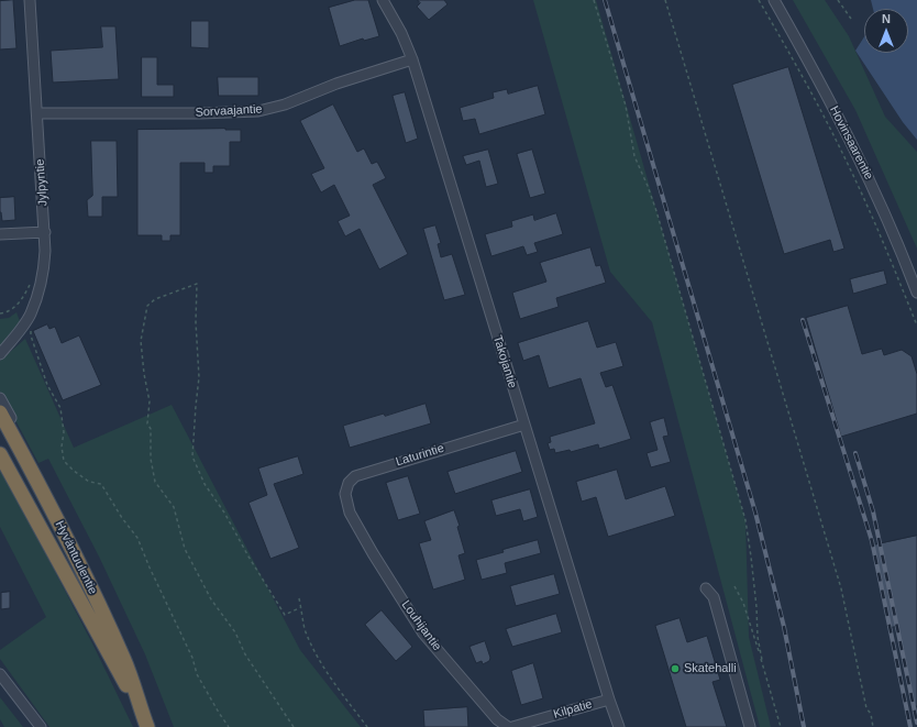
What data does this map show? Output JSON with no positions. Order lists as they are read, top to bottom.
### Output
{
  "streets": {
    "highway": ["Hyväntuulentie"],
    "street": [
      "Sorvaajantie",
      "Hovinsaarentie",
      "Jylpyntie",
      "Takojantie",
      "Laturintie",
      "Louhijantie",
      "Kilpatie"
    ]
  },
  "crossings": [
    ["Sorvaajantie", "Jylpyntie"],
    ["Sorvaajantie", "Takojantie"],
    ["Takojantie", "Laturintie"],
    ["Takojantie", "Kilpatie"],
    ["Laturintie", "Louhijantie"]
  ],
  "places": ["Skatehalli"],
  "north": "top"
}
